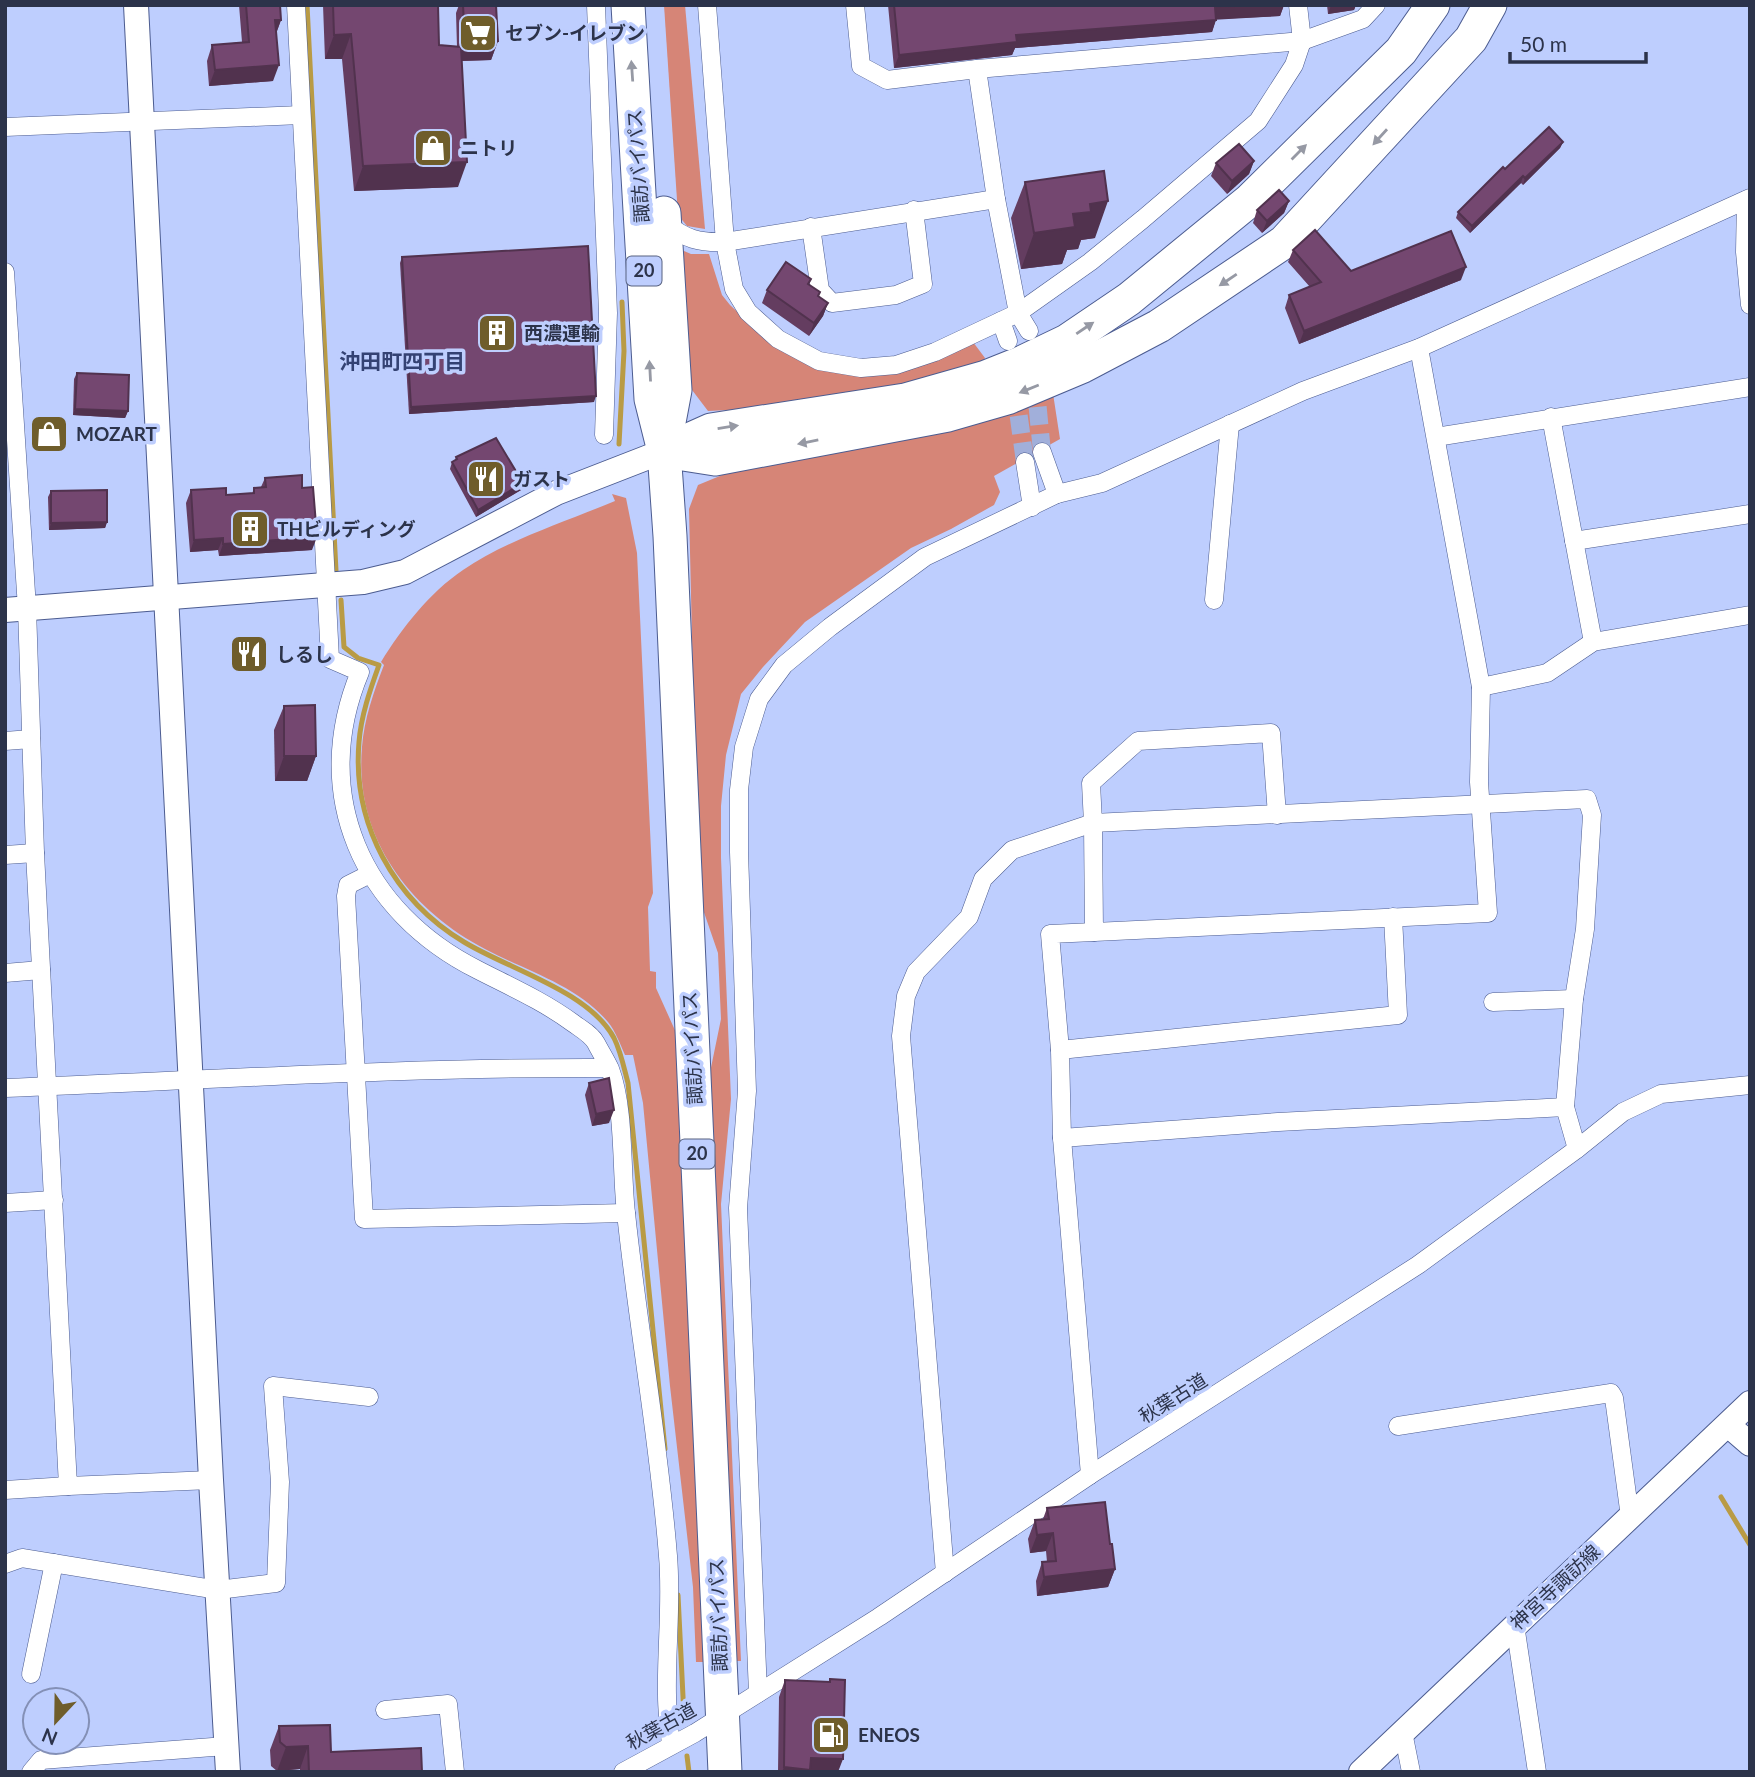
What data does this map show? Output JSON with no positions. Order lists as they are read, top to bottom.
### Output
{
  "streets": {
    "highway": ["諏訪バイパス", "20"],
    "street": ["秋葉古道", "神宮寺諏訪線"]
  },
  "crossings": [
    ["諏訪バイパス", "秋葉古道"]
  ],
  "districts": ["沖田町四丁目"],
  "places": {
    "supermarket": ["セブン-イレブン"],
    "shop": ["ニトリ", "MOZART"],
    "building": ["西濃運輸", "THビルディング"],
    "restaurant": ["ガスト", "しるし"],
    "fuel station": ["ENEOS"]
  },
  "scale_bar": "50 m",
  "north": "bottom"
}
